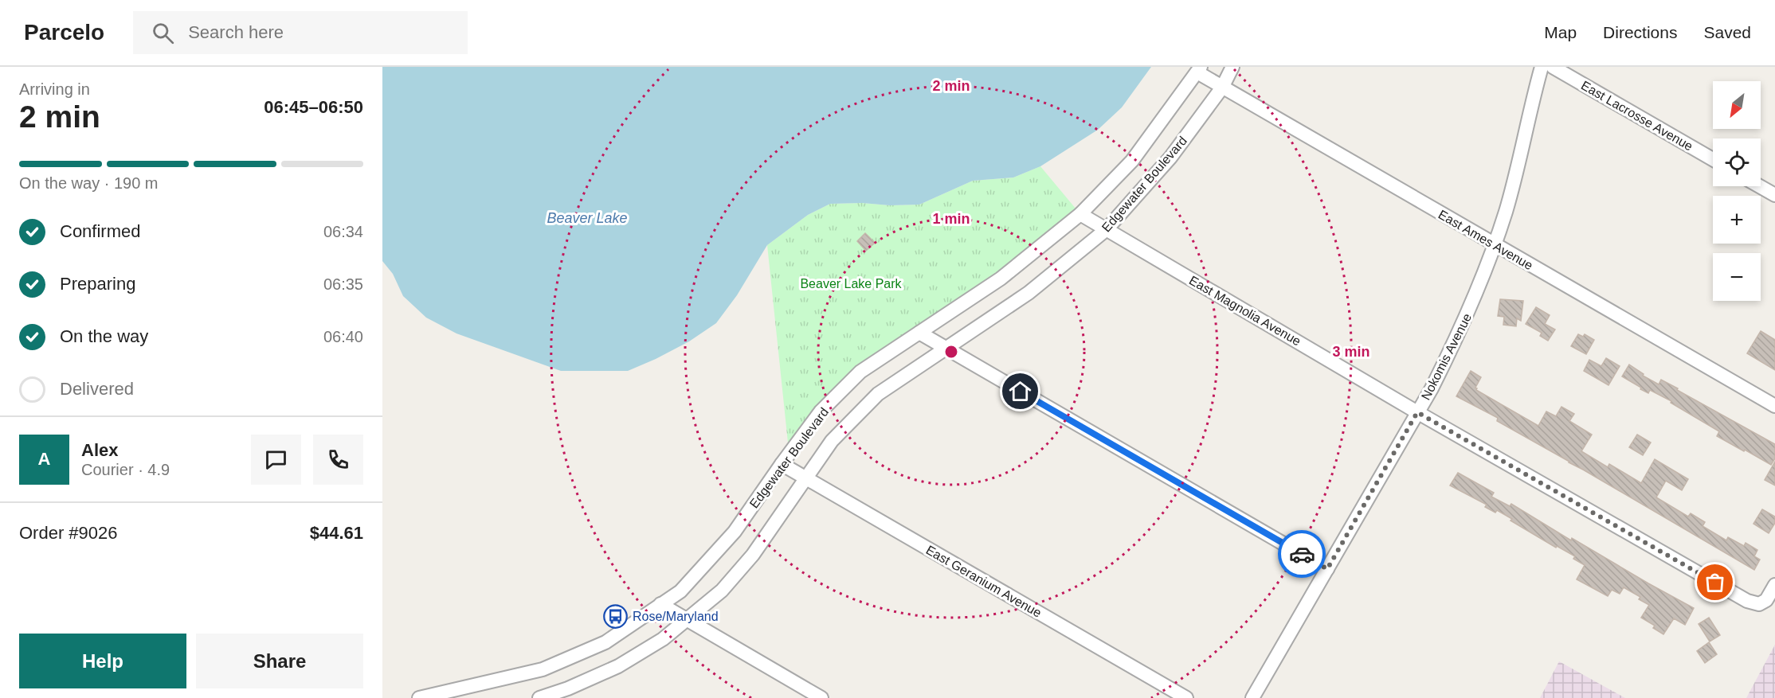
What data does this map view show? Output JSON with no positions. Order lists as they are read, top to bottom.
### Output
{
  "streets": {
    "street": [
      "East Lacrosse Avenue",
      "Edgewater Boulevard",
      "East Ames Avenue",
      "East Magnolia Avenue",
      "Nokomis Avenue",
      "East Geranium Avenue"
    ]
  },
  "crossings": [
    ["Edgewater Boulevard", "East Ames Avenue"],
    ["Edgewater Boulevard", "East Magnolia Avenue"],
    ["Edgewater Boulevard", "East Geranium Avenue"],
    ["East Ames Avenue", "Nokomis Avenue"],
    ["East Magnolia Avenue", "Nokomis Avenue"]
  ],
  "water": ["Beaver Lake"],
  "parks": ["Beaver Lake Park"],
  "places": {
    "bus stop": ["Rose/Maryland"]
  },
  "north": "bottom left",
  "page": {
    "header": "Parcelo",
    "search": "Search here",
    "nav": ["Map", "Directions", "Saved"],
    "heading": ["2 min", "Arriving in", "06:45–06:50"],
    "panel": [
      "Alex",
      "Courier · 4.9",
      "Order #9026",
      "$44.61"
    ],
    "map_buttons": ["+", "−"],
    "bar": "On the way · 190 m",
    "list": [
      ["Confirmed", "06:34"],
      ["Preparing", "06:35"],
      ["On the way", "06:40"],
      "Delivered"
    ],
    "round": "A",
    "buttons": ["Help", "Share"]
  },
  "rings": ["2 min", "1 min", "3 min"]
}
